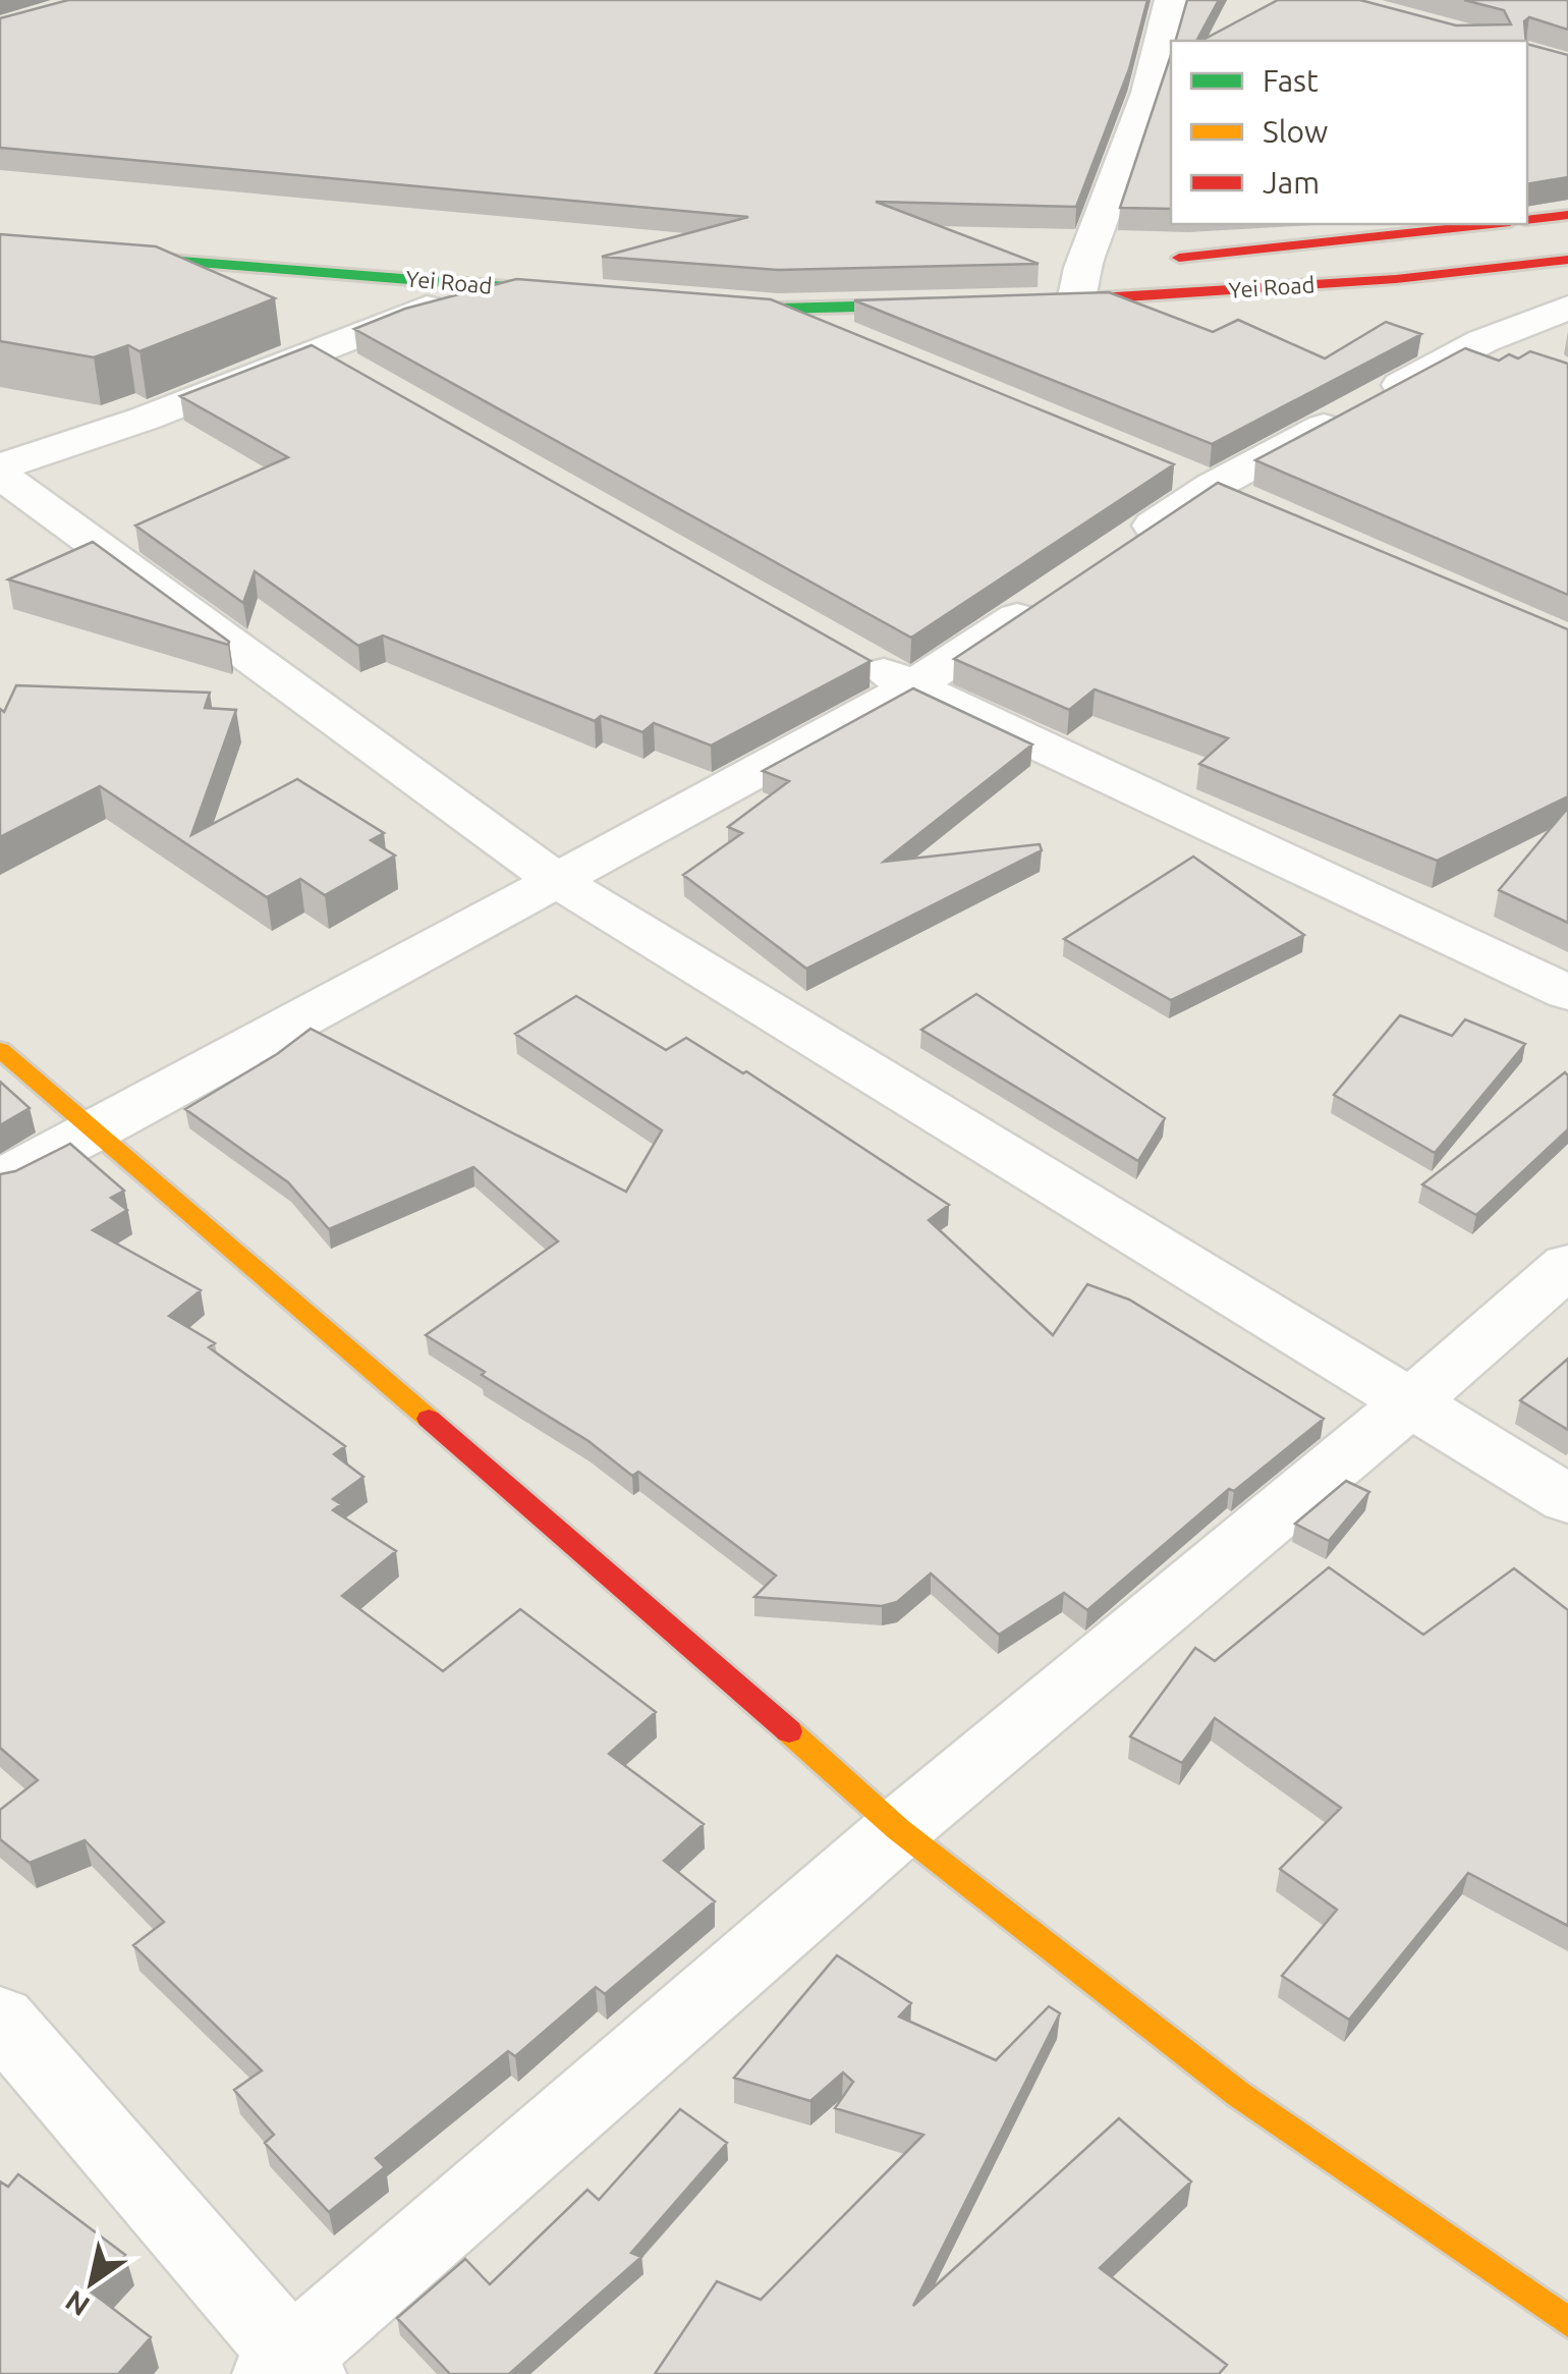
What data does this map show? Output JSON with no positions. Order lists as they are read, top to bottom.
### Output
{
  "streets": {
    "main road": ["Yei Road"]
  },
  "legend": ["Fast", "Slow", "Jam"],
  "north": "bottom left"
}
